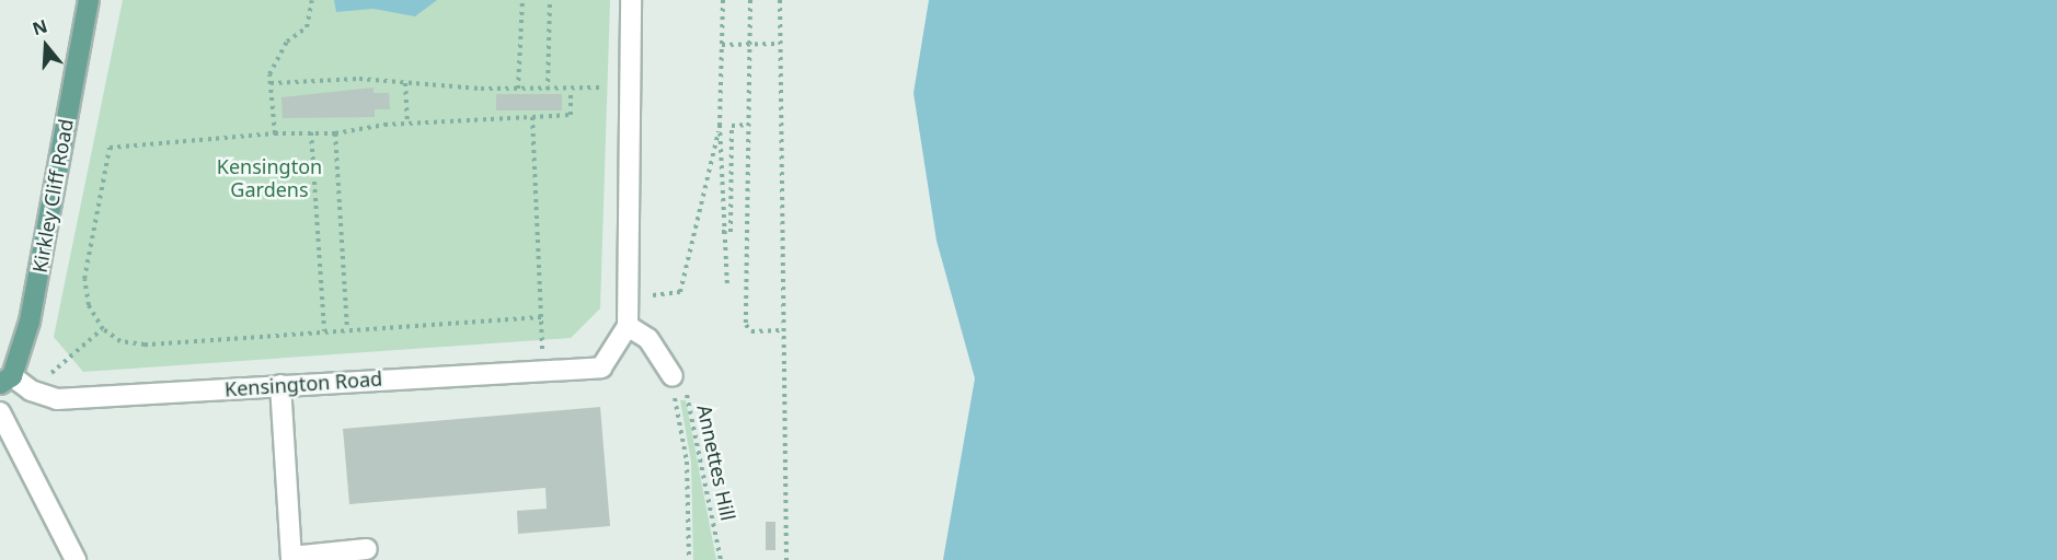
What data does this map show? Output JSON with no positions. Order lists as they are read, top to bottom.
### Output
{
  "streets": {
    "main road": ["Kirkley Cliff Road"],
    "street": ["Kensington Road"],
    "path": ["Annettes Hill"]
  },
  "crossings": [
    ["Kirkley Cliff Road", "Kensington Road"]
  ],
  "parks": ["Kensington Gardens"],
  "north": "top"
}
